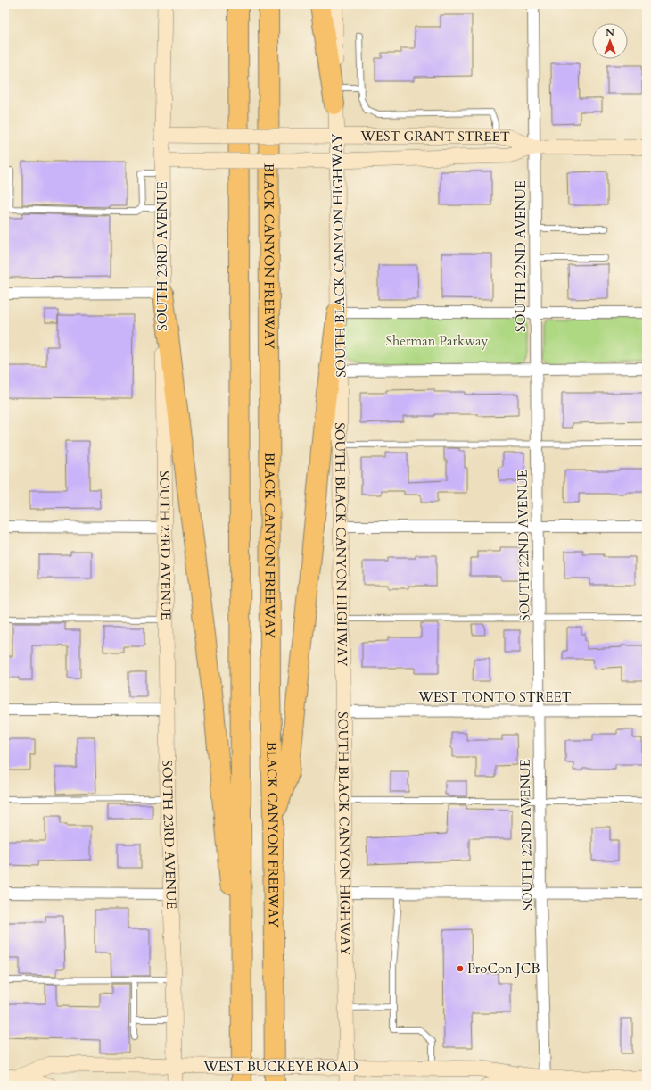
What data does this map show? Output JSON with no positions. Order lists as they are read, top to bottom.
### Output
{
  "streets": {
    "highway": ["BLACK CANYON FREEWAY"],
    "main road": [
      "WEST GRANT STREET",
      "SOUTH BLACK CANYON HIGHWAY",
      "SOUTH 23RD AVENUE",
      "WEST BUCKEYE ROAD"
    ],
    "street": ["SOUTH 22ND AVENUE", "WEST TONTO STREET"]
  },
  "crossings": [
    ["WEST GRANT STREET", "SOUTH BLACK CANYON HIGHWAY"],
    ["WEST GRANT STREET", "SOUTH 23RD AVENUE"],
    ["WEST GRANT STREET", "SOUTH 22ND AVENUE"],
    ["SOUTH BLACK CANYON HIGHWAY", "WEST TONTO STREET"],
    ["SOUTH BLACK CANYON HIGHWAY", "WEST BUCKEYE ROAD"],
    ["SOUTH 23RD AVENUE", "WEST BUCKEYE ROAD"],
    ["SOUTH 22ND AVENUE", "WEST TONTO STREET"],
    ["SOUTH 22ND AVENUE", "WEST BUCKEYE ROAD"]
  ],
  "parks": ["Sherman Parkway"],
  "places": ["ProCon JCB"],
  "north": "top"
}
